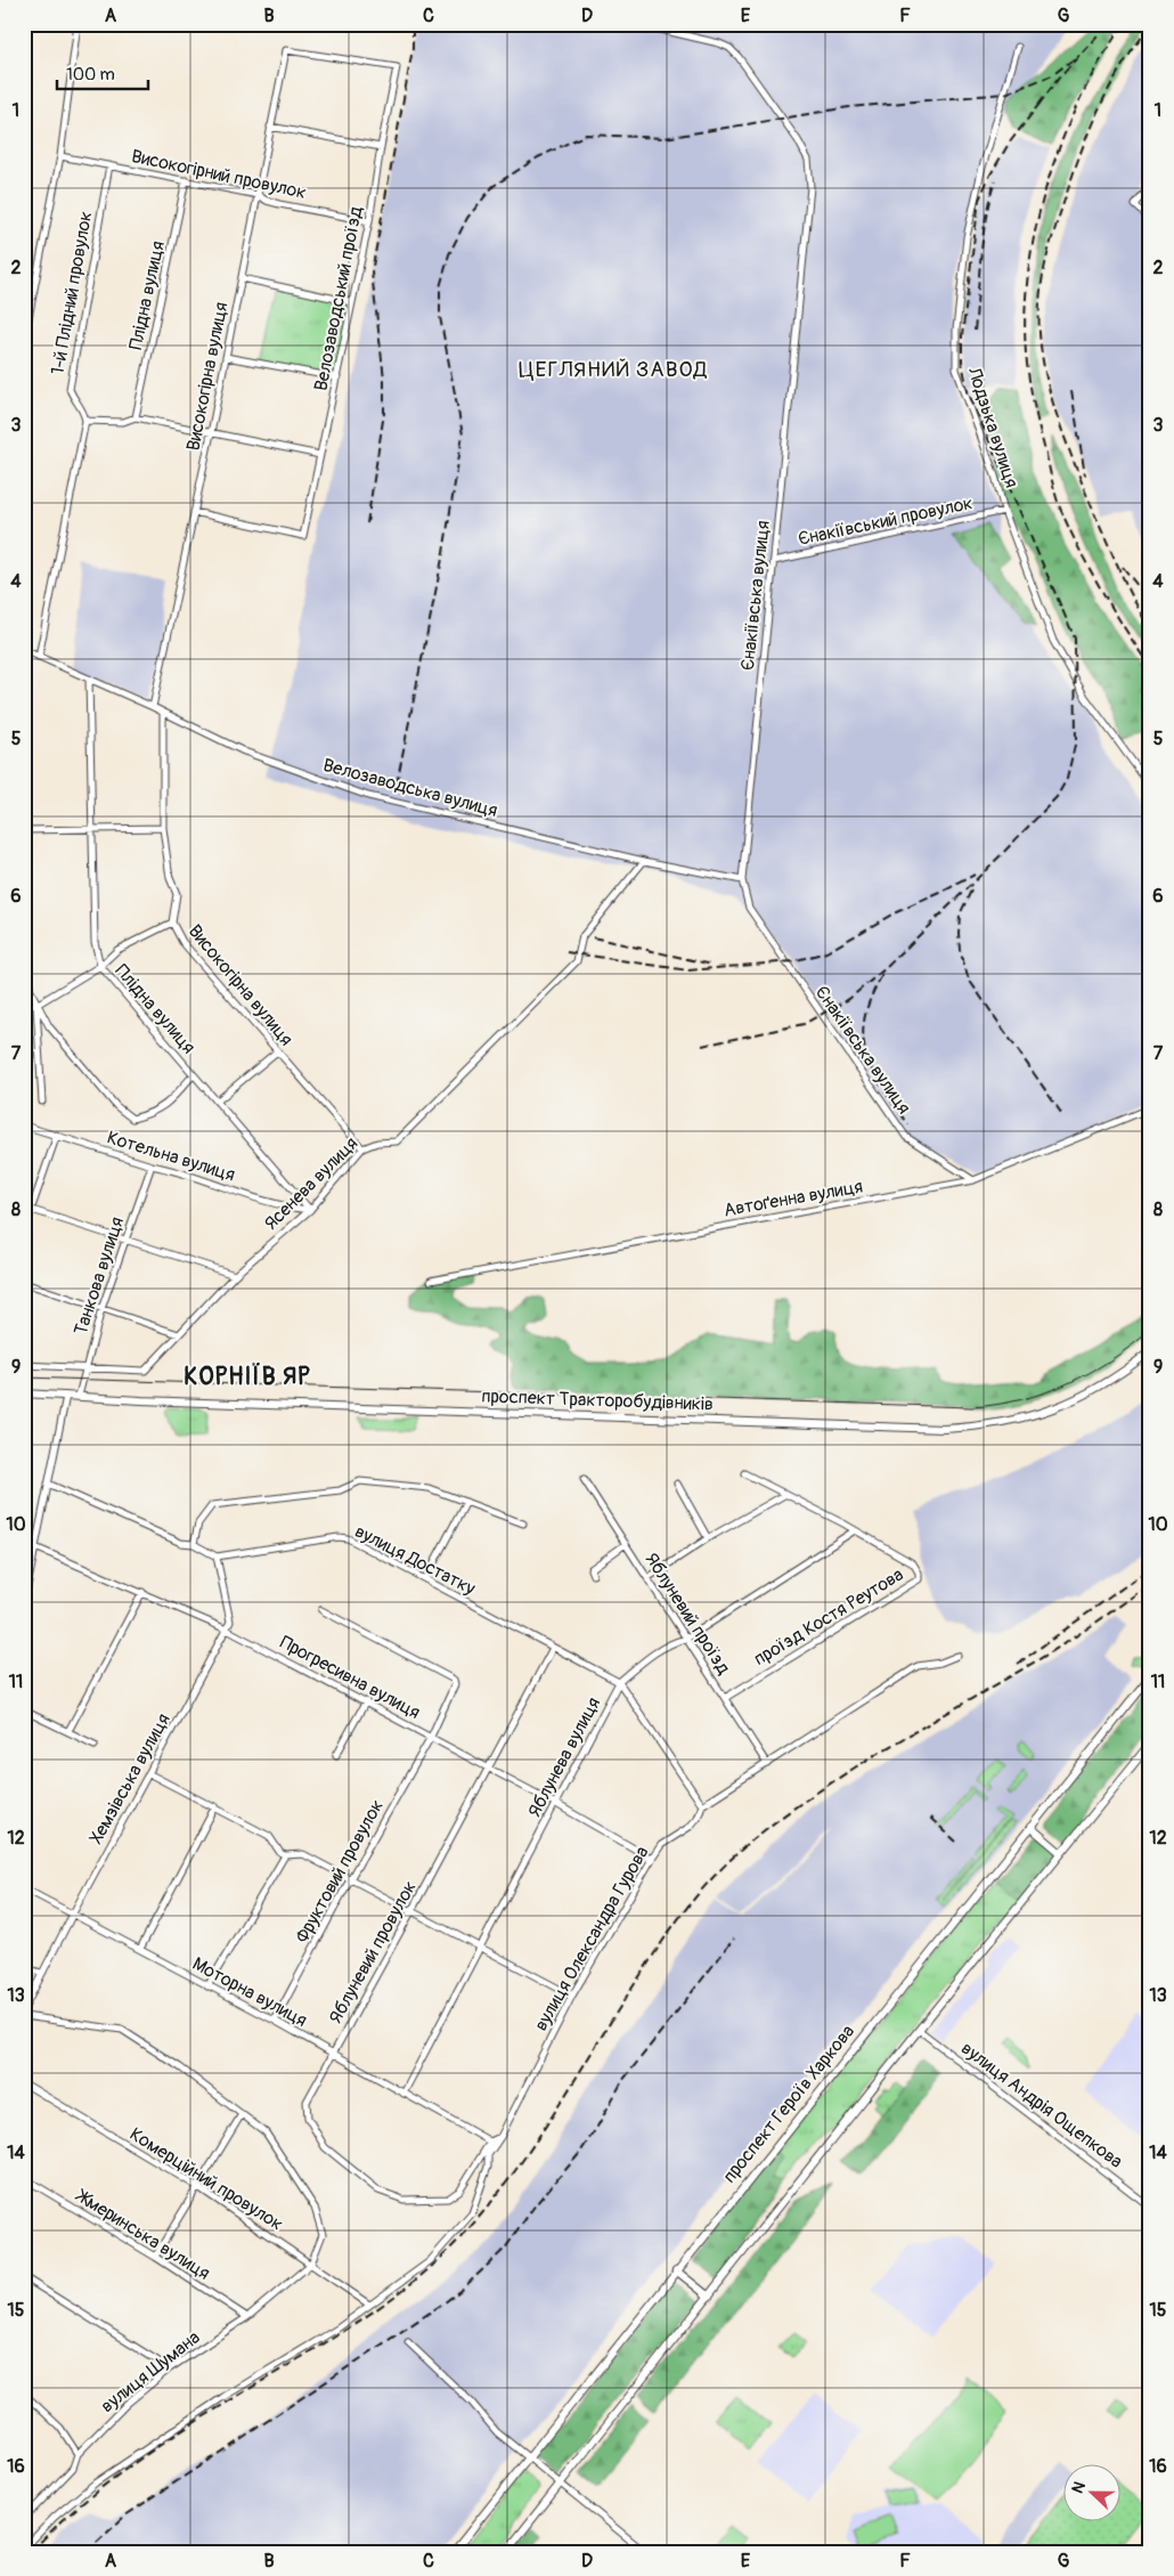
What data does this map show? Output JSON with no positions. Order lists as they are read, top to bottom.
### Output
{
  "streets": {
    "main road": ["проспект Тракторобудівників", "проспект Героїв Харкова"],
    "street": [
      "Високогірний провулок",
      "1-й Плідний провулок",
      "Плідна вулиця",
      "Велозаводський проїзд",
      "Високогірна вулиця",
      "Лодзька вулиця",
      "Єнакіївський провулок",
      "Єнакіївська вулиця",
      "Велозаводська вулиця",
      "Котельна вулиця",
      "Ясенева вулиця",
      "Автоґенна вулиця",
      "Танкова вулиця",
      "вулиця Достатку",
      "Яблуневий проїзд",
      "проїзд Костя Реутова",
      "Прогресивна вулиця",
      "Яблунева вулиця",
      "Хемзівська вулиця",
      "Фруктовий провулок",
      "вулиця Олександра Гурова",
      "Яблуневий провулок",
      "Моторна вулиця",
      "вулиця Андрія Ощепкова",
      "Комерційний провулок",
      "Жмеринська вулиця",
      "вулиця Шумана"
    ]
  },
  "crossings": [
    ["Високогірний провулок", "1-й Плідний провулок"],
    ["Високогірний провулок", "Плідна вулиця"],
    ["Високогірний провулок", "Велозаводський проїзд"],
    ["Високогірний провулок", "Високогірна вулиця"],
    ["Плідна вулиця", "Велозаводська вулиця"],
    ["Плідна вулиця", "Котельна вулиця"],
    ["Плідна вулиця", "Ясенева вулиця"],
    ["Велозаводський проїзд", "Високогірна вулиця"],
    ["Високогірна вулиця", "Велозаводська вулиця"],
    ["Високогірна вулиця", "Ясенева вулиця"],
    ["Лодзька вулиця", "Єнакіївський провулок"],
    ["Єнакіївський провулок", "Єнакіївська вулиця"],
    ["Єнакіївська вулиця", "Велозаводська вулиця"],
    ["Єнакіївська вулиця", "Автоґенна вулиця"],
    ["Велозаводська вулиця", "Ясенева вулиця"],
    ["Котельна вулиця", "Ясенева вулиця"],
    ["Котельна вулиця", "Танкова вулиця"],
    ["Ясенева вулиця", "Танкова вулиця"],
    ["Танкова вулиця", "проспект Тракторобудівників"],
    ["вулиця Достатку", "Яблунева вулиця"],
    ["вулиця Достатку", "вулиця Олександра Гурова"],
    ["вулиця Достатку", "Яблуневий провулок"],
    ["Яблуневий проїзд", "проїзд Костя Реутова"],
    ["Яблуневий проїзд", "Яблунева вулиця"],
    ["Яблуневий проїзд", "вулиця Олександра Гурова"],
    ["проїзд Костя Реутова", "Яблунева вулиця"],
    ["Прогресивна вулиця", "Яблунева вулиця"],
    ["Прогресивна вулиця", "Хемзівська вулиця"],
    ["Прогресивна вулиця", "Фруктовий провулок"],
    ["Прогресивна вулиця", "вулиця Олександра Гурова"],
    ["Прогресивна вулиця", "Яблуневий провулок"],
    ["Яблунева вулиця", "Моторна вулиця"],
    ["Хемзівська вулиця", "Моторна вулиця"],
    ["Фруктовий провулок", "Моторна вулиця"],
    ["вулиця Олександра Гурова", "Комерційний провулок"],
    ["Яблуневий провулок", "Моторна вулиця"],
    ["Комерційний провулок", "вулиця Шумана"],
    ["Жмеринська вулиця", "вулиця Шумана"]
  ],
  "districts": ["ЦЕГЛЯНИЙ ЗАВОД", "КОРНІЇВ ЯР"],
  "scale_bar": "100 m",
  "north": "left",
  "grid": {
    "columns": [
      "A",
      "B",
      "C",
      "D",
      "E",
      "F",
      "G"
    ],
    "rows": [
      "1",
      "2",
      "3",
      "4",
      "5",
      "6",
      "7",
      "8",
      "9",
      "10",
      "11",
      "12",
      "13",
      "14",
      "15",
      "16"
    ]
  }
}
